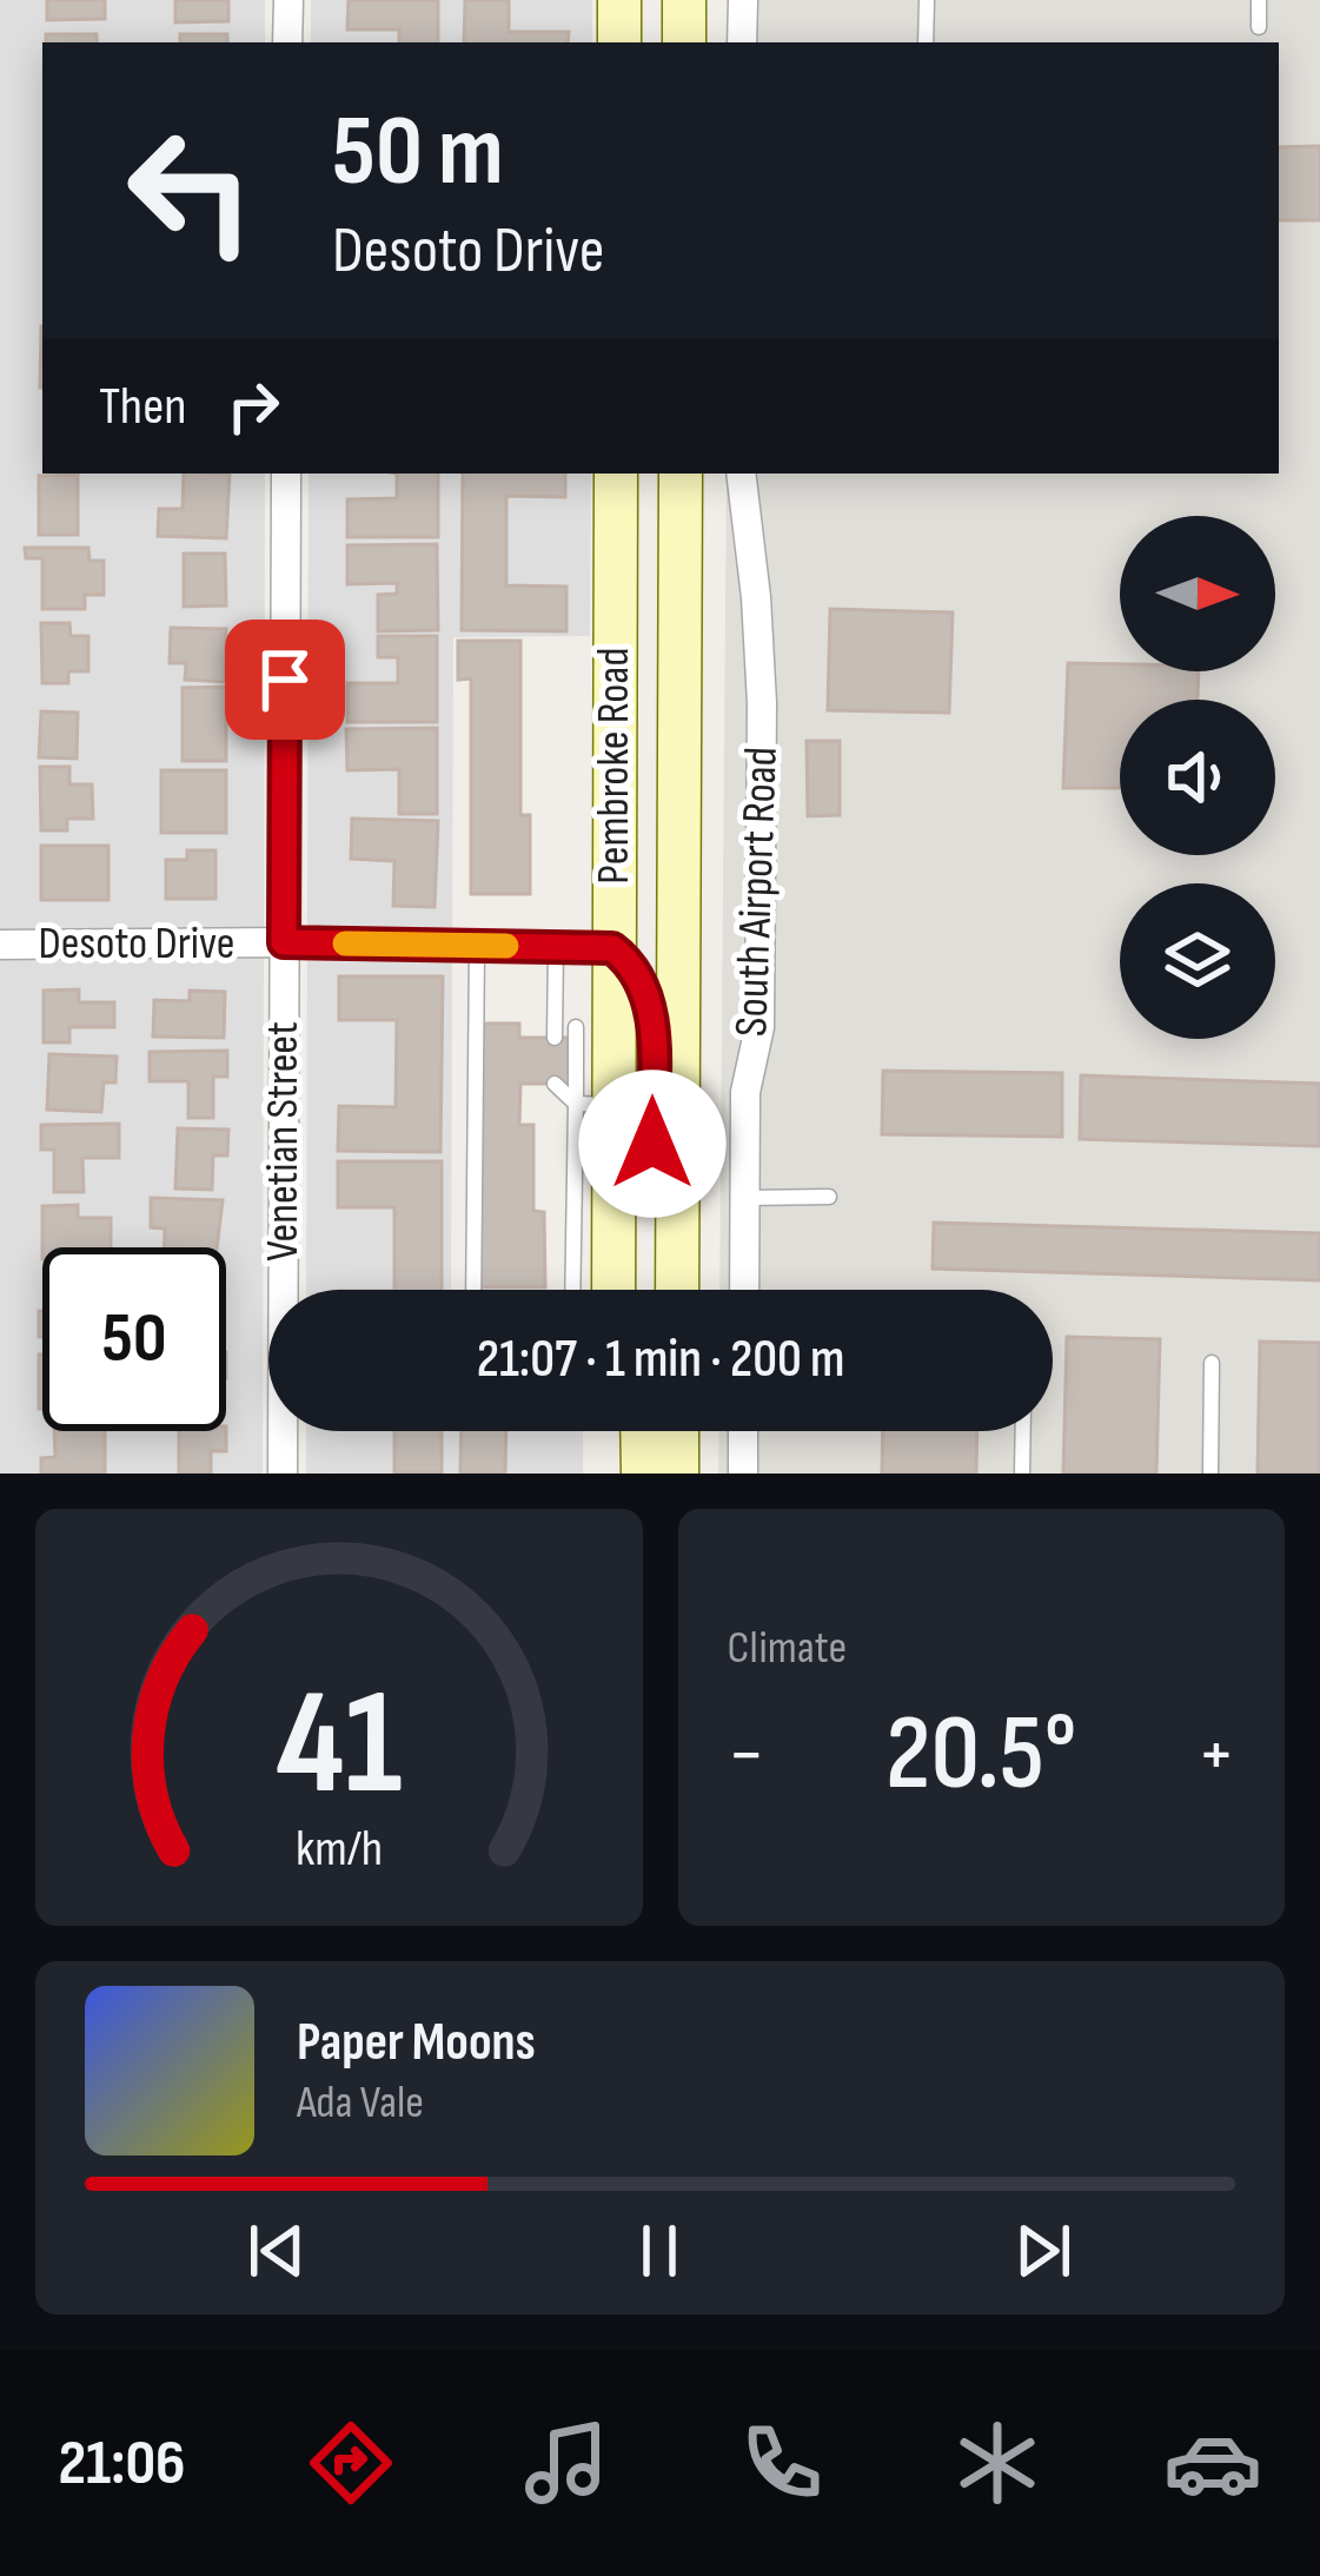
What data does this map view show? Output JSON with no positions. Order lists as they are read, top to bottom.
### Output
{
  "streets": {
    "main road": ["Pembroke Road"],
    "street": ["South Airport Road", "Desoto Drive", "Venetian Street"]
  },
  "crossings": [
    ["Pembroke Road", "Desoto Drive"],
    ["Desoto Drive", "Venetian Street"]
  ],
  "north": "right",
  "page": {
    "turn": ["50 m", "Desoto Drive"],
    "then": "Then",
    "limit": "50",
    "trip": "21:07 · 1 min · 200 m",
    "tile": "Climate",
    "heat": ["−", "20.5°", "+"],
    "song": ["Paper Moons", "Ada Vale"],
    "tabs": "21:06",
    "gauge": ["41", "km/h"]
  }
}
